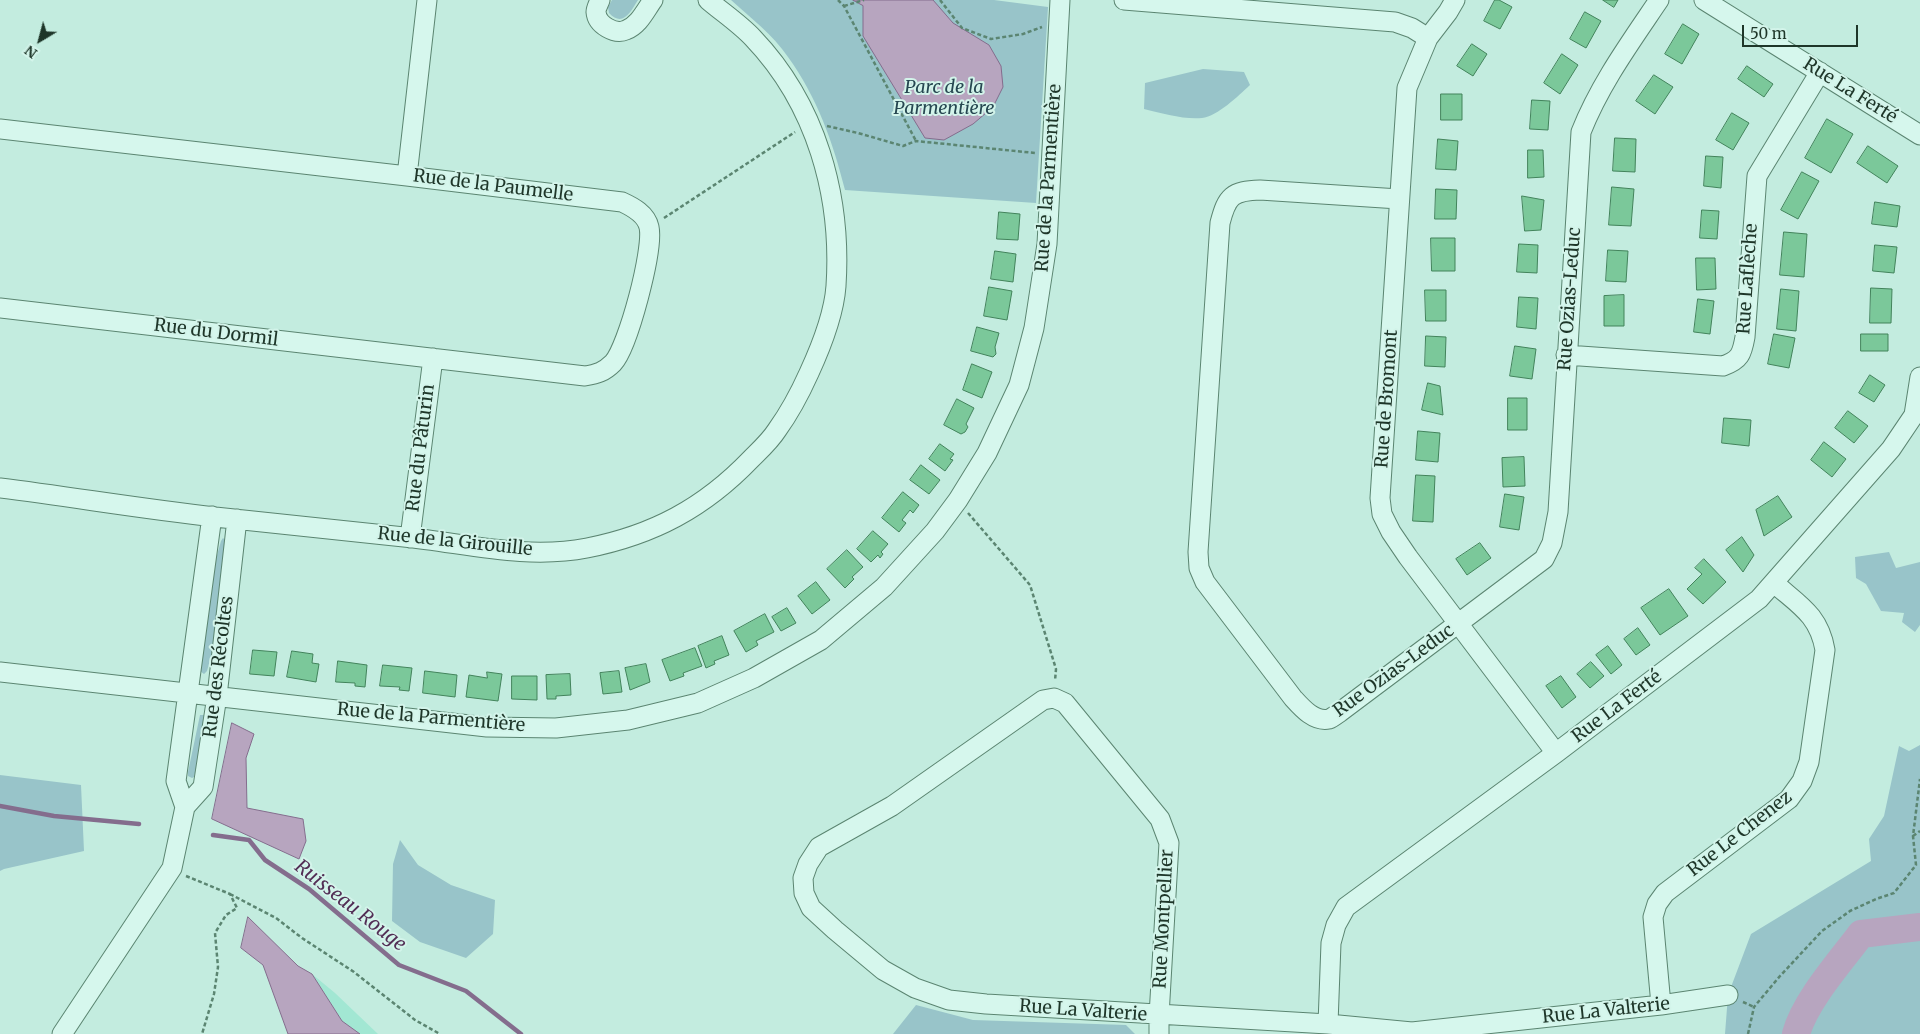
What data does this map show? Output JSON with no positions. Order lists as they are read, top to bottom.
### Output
{
  "streets": {
    "street": [
      "Rue La Ferté",
      "Rue de la Parmentière",
      "Rue de la Paumelle",
      "Rue Laflèche",
      "Rue Ozias-Leduc",
      "Rue du Dormil",
      "Rue de Bromont",
      "Rue du Pâturin",
      "Rue de la Girouille",
      "Rue des Récoltes",
      "Rue Le Chenez",
      "Rue Montpellier",
      "Rue La Valterie"
    ]
  },
  "crossings": [
    ["Rue La Ferté", "Rue Laflèche"],
    ["Rue La Ferté", "Rue de Bromont"],
    ["Rue La Ferté", "Rue Le Chenez"],
    ["Rue La Ferté", "Rue La Valterie"],
    ["Rue de la Parmentière", "Rue des Récoltes"],
    ["Rue Laflèche", "Rue Ozias-Leduc"],
    ["Rue Ozias-Leduc", "Rue de Bromont"],
    ["Rue du Dormil", "Rue du Pâturin"],
    ["Rue du Pâturin", "Rue de la Girouille"],
    ["Rue de la Girouille", "Rue des Récoltes"],
    ["Rue Le Chenez", "Rue La Valterie"],
    ["Rue Montpellier", "Rue La Valterie"]
  ],
  "water": ["Ruisseau Rouge"],
  "parks": ["Parc de la Parmentière"],
  "scale_bar": "50 m",
  "north": "bottom left"
}
